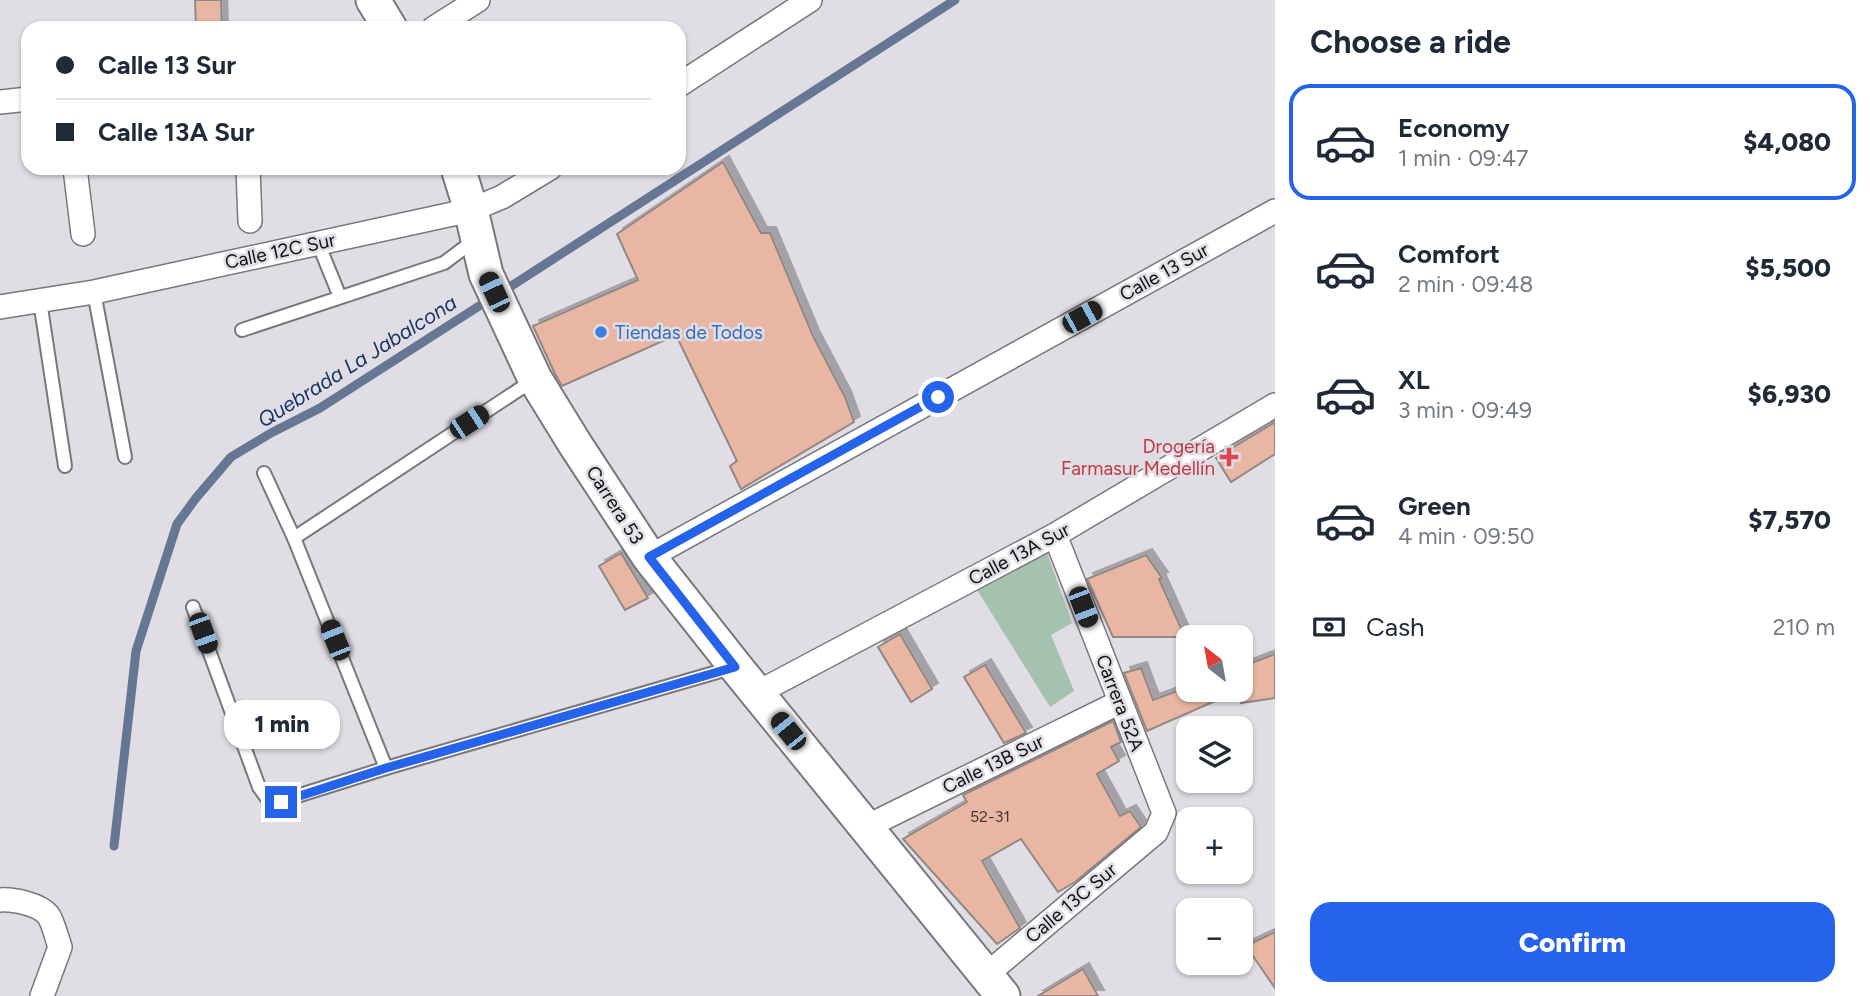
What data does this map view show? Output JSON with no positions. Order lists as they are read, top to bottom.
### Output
{
  "streets": {
    "street": [
      "Calle 12C Sur",
      "Calle 13 Sur",
      "Carrera 53",
      "Calle 13A Sur",
      "Carrera 52A",
      "Calle 13B Sur",
      "Calle 13C Sur"
    ]
  },
  "crossings": [
    ["Calle 12C Sur", "Carrera 53"],
    ["Calle 13 Sur", "Carrera 53"],
    ["Carrera 53", "Calle 13A Sur"],
    ["Carrera 53", "Calle 13B Sur"],
    ["Carrera 53", "Calle 13C Sur"],
    ["Calle 13A Sur", "Carrera 52A"],
    ["Carrera 52A", "Calle 13B Sur"],
    ["Carrera 52A", "Calle 13C Sur"]
  ],
  "water": ["Quebrada La Jabalcona"],
  "places": {
    "other": ["Tiendas de Todos"],
    "health": ["Drogería Farmasur Medellín"]
  },
  "house_numbers": ["52-31"],
  "north": "top left",
  "page": {
    "heading": "Choose a ride",
    "banner": ["Calle 13 Sur", "Calle 13A Sur"],
    "list": [
      {
        "name": "Economy",
        "note": "1 min · 09:47",
        "value": "$4,080"
      },
      {
        "name": "Comfort",
        "note": "2 min · 09:48",
        "value": "$5,500"
      },
      {
        "name": "XL",
        "note": "3 min · 09:49",
        "value": "$6,930"
      },
      {
        "name": "Green",
        "note": "4 min · 09:50",
        "value": "$7,570"
      }
    ],
    "pay": ["Cash", "210 m"],
    "map_buttons": ["+", "−"],
    "bubble": "1 min",
    "buttons": "Confirm"
  }
}
